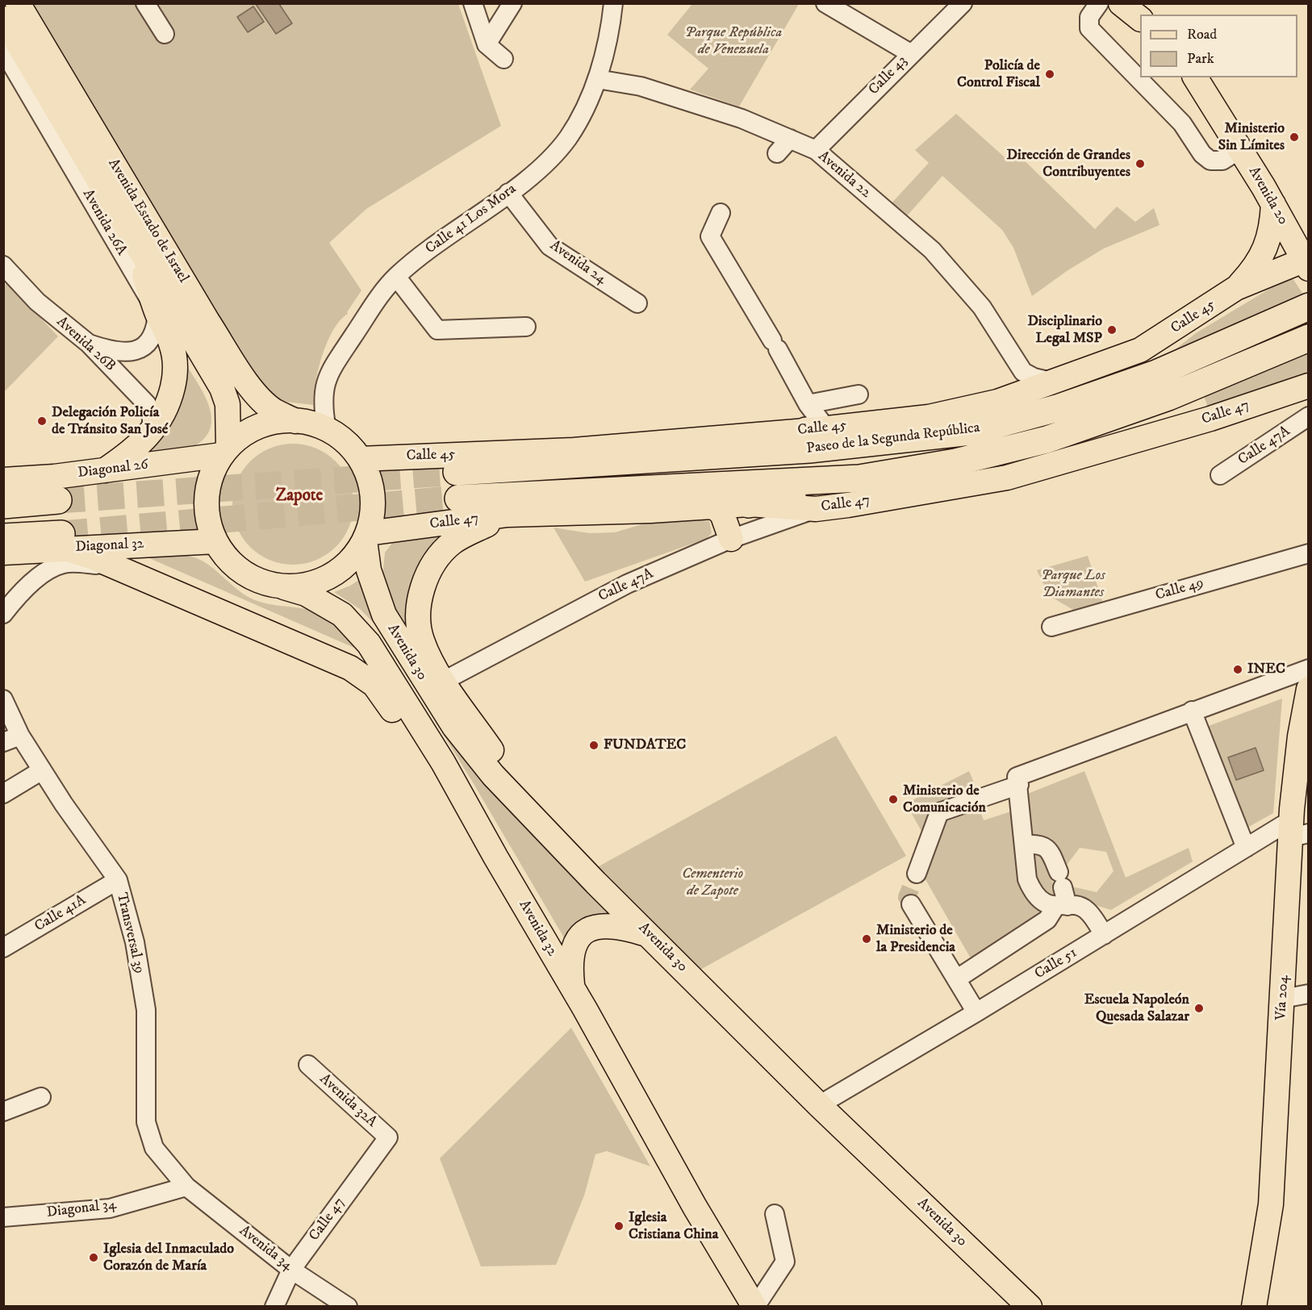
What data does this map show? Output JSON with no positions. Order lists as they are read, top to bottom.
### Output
{
  "streets": {
    "highway": ["Paseo de la Segunda República"],
    "main road": [
      "Avenida 20",
      "Avenida Estado de Israel",
      "Calle 45",
      "Calle 47",
      "Diagonal 26",
      "Diagonal 32",
      "Avenida 30",
      "Avenida 32",
      "Vía 204"
    ],
    "street": [
      "Calle 43",
      "Avenida 22",
      "Calle 41 Los Mora",
      "Avenida 26A",
      "Avenida 24",
      "Avenida 26B",
      "Calle 47A",
      "Calle 49",
      "Calle 41A",
      "Transversal 39",
      "Calle 51",
      "Avenida 32A",
      "Diagonal 34",
      "Avenida 34"
    ]
  },
  "crossings": [
    ["Calle 43", "Avenida 22"],
    ["Avenida 22", "Calle 41 Los Mora"],
    ["Avenida 22", "Calle 45"],
    ["Avenida 20", "Calle 45"],
    ["Calle 41 Los Mora", "Avenida Estado de Israel"],
    ["Calle 41 Los Mora", "Avenida 24"],
    ["Calle 41 Los Mora", "Calle 45"],
    ["Calle 41 Los Mora", "Calle 47"],
    ["Calle 41 Los Mora", "Diagonal 26"],
    ["Calle 41 Los Mora", "Diagonal 32"],
    ["Calle 41 Los Mora", "Avenida 30"],
    ["Calle 41 Los Mora", "Avenida 32"],
    ["Avenida Estado de Israel", "Calle 45"],
    ["Avenida Estado de Israel", "Calle 47"],
    ["Avenida Estado de Israel", "Diagonal 26"],
    ["Avenida Estado de Israel", "Diagonal 32"],
    ["Avenida Estado de Israel", "Avenida 30"],
    ["Avenida Estado de Israel", "Avenida 32"],
    ["Calle 45", "Calle 47"],
    ["Calle 45", "Diagonal 26"],
    ["Calle 45", "Diagonal 32"],
    ["Calle 45", "Avenida 30"],
    ["Calle 45", "Avenida 32"],
    ["Calle 47", "Calle 47A"],
    ["Calle 47", "Diagonal 26"],
    ["Calle 47", "Diagonal 32"],
    ["Calle 47", "Avenida 30"],
    ["Calle 47", "Avenida 32"],
    ["Calle 47", "Avenida 32A"],
    ["Calle 47", "Avenida 34"],
    ["Diagonal 26", "Diagonal 32"],
    ["Diagonal 26", "Avenida 30"],
    ["Diagonal 26", "Avenida 32"],
    ["Diagonal 32", "Avenida 30"],
    ["Diagonal 32", "Avenida 32"],
    ["Avenida 30", "Avenida 32"],
    ["Avenida 30", "Calle 51"],
    ["Calle 41A", "Transversal 39"],
    ["Transversal 39", "Diagonal 34"],
    ["Transversal 39", "Avenida 34"],
    ["Calle 51", "Vía 204"],
    ["Diagonal 34", "Avenida 34"]
  ],
  "districts": ["Zapote"],
  "parks": ["Parque República de Venezuela", "Parque Los Diamantes", "Cementerio de Zapote"],
  "places": [
    "Policía de Control Fiscal",
    "Ministerio Sin Límites",
    "Dirección de Grandes Contribuyentes",
    "Disciplinario Legal MSP",
    "Delegación Policía de Tránsito San José",
    "INEC",
    "FUNDATEC",
    "Ministerio de Comunicación",
    "Ministerio de la Presidencia",
    "Escuela Napoleón Quesada Salazar",
    "Iglesia Cristiana China",
    "Iglesia del Inmaculado Corazón de María"
  ],
  "legend": ["Road", "Park"]
}
